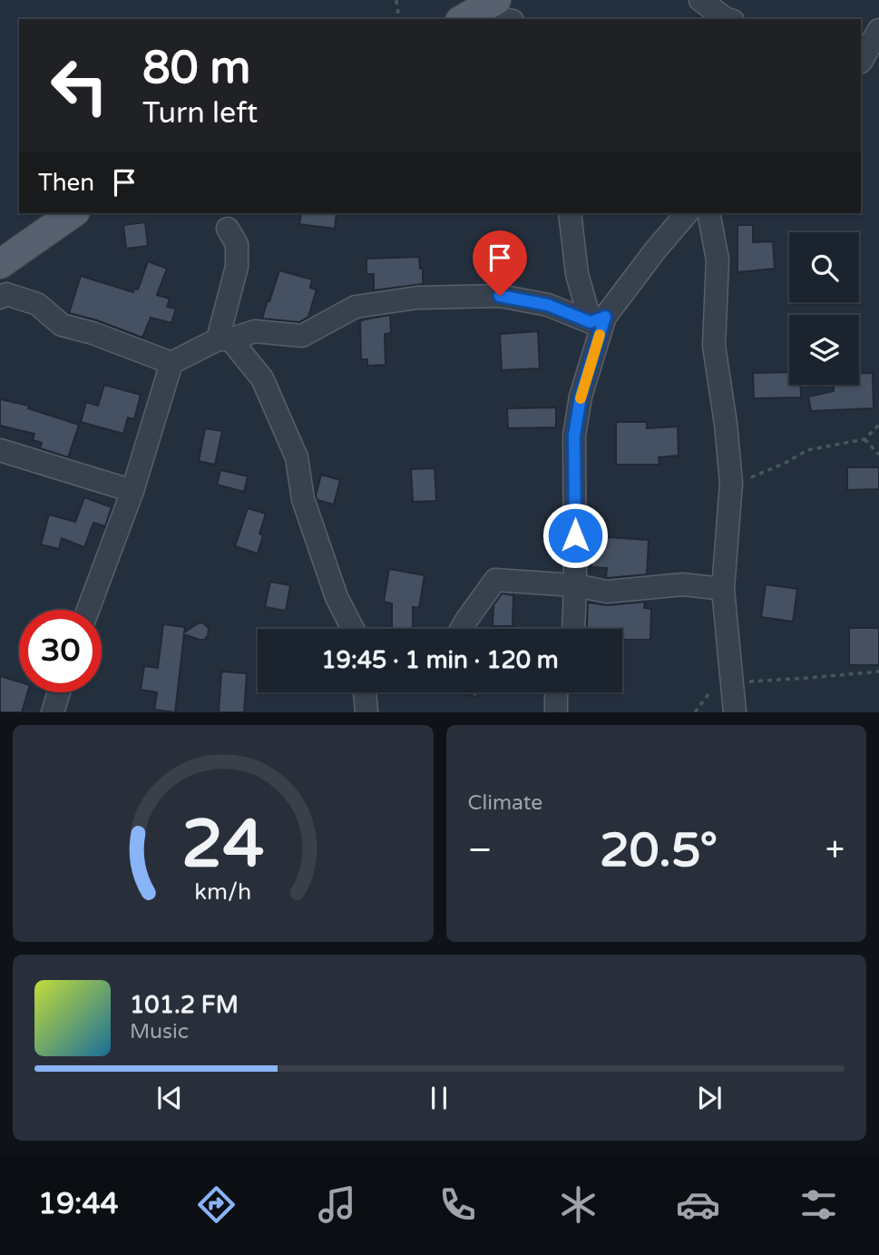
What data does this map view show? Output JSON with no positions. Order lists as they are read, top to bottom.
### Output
{
  "page": {
    "turn": ["80 m", "Turn left"],
    "then": "Then",
    "limit": "30",
    "trip": "19:45 · 1 min · 120 m",
    "tile": "Climate",
    "heat": ["−", "20.5°", "+"],
    "song": ["101.2 FM", "Music"],
    "tabs": "19:44",
    "gauge": ["24", "km/h"]
  }
}
